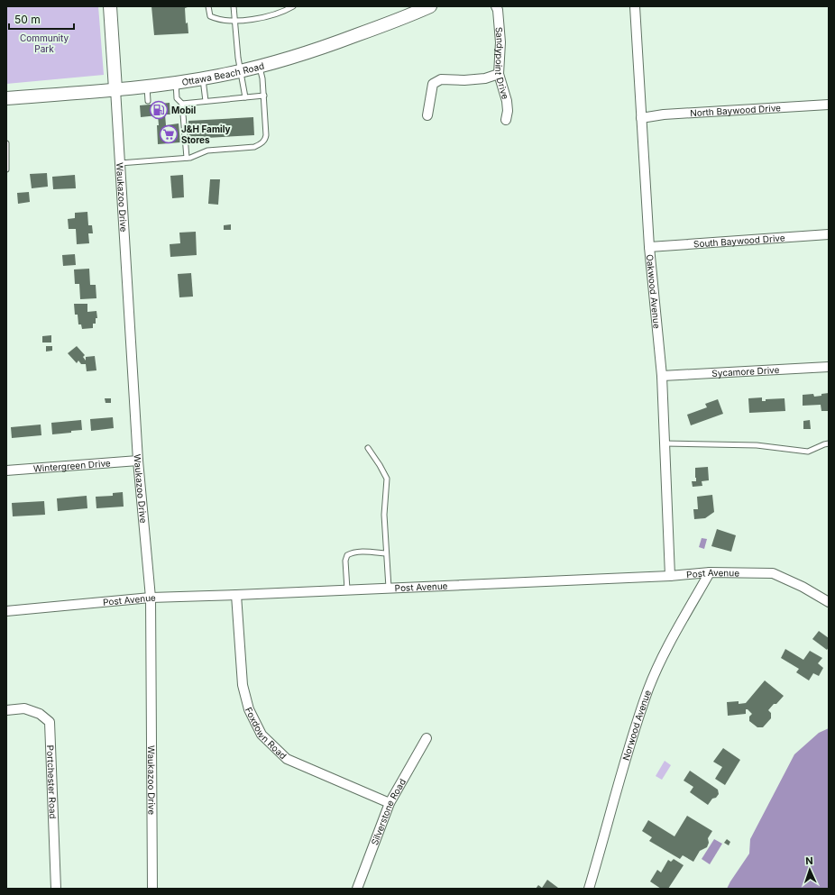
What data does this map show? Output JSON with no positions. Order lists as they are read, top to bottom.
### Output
{
  "streets": {
    "street": [
      "Sandypoint Drive",
      "Ottawa Beach Road",
      "North Baywood Drive",
      "Waukazoo Drive",
      "South Baywood Drive",
      "Oakwood Avenue",
      "Sycamore Drive",
      "Wintergreen Drive",
      "Post Avenue",
      "Norwood Avenue",
      "Foxdown Road",
      "Portchester Road",
      "Silverstone Road"
    ]
  },
  "crossings": [
    ["Ottawa Beach Road", "Waukazoo Drive"],
    ["North Baywood Drive", "Oakwood Avenue"],
    ["Waukazoo Drive", "Wintergreen Drive"],
    ["Waukazoo Drive", "Post Avenue"],
    ["South Baywood Drive", "Oakwood Avenue"],
    ["Oakwood Avenue", "Sycamore Drive"],
    ["Oakwood Avenue", "Post Avenue"],
    ["Post Avenue", "Norwood Avenue"],
    ["Post Avenue", "Foxdown Road"],
    ["Foxdown Road", "Silverstone Road"]
  ],
  "parks": ["Community Park"],
  "places": {
    "fuel station": ["Mobil"],
    "supermarket": ["J&H Family Stores"]
  },
  "scale_bar": "50 m",
  "north": "top"
}
